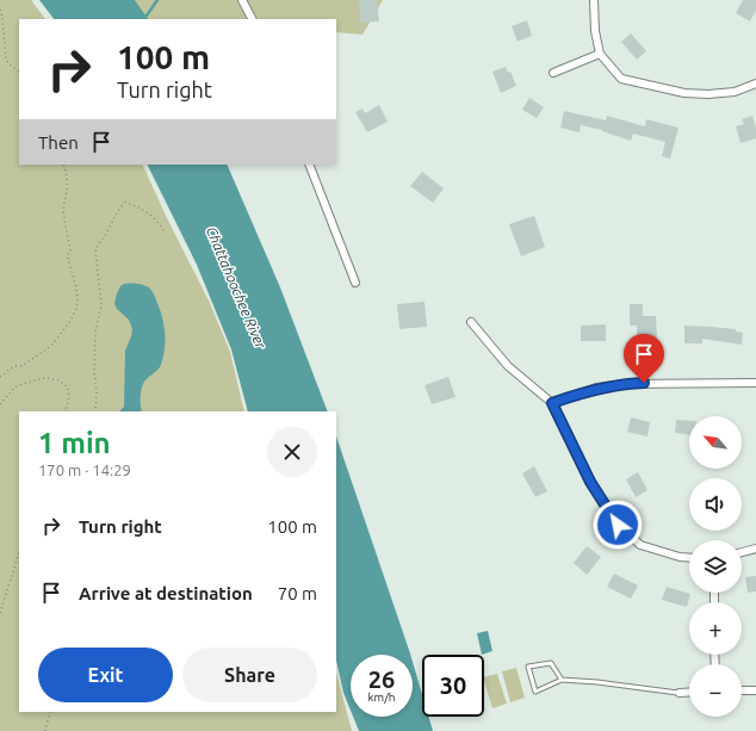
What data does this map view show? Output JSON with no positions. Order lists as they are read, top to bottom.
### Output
{
  "water": ["Chattahoochee River"],
  "north": "top left",
  "page": {
    "turn": ["100 m", "Turn right"],
    "then": "Then",
    "heading": ["1 min", "170 m · 14:29"],
    "map_buttons": ["+", "−"],
    "list": [
      {
        "name": "Turn right",
        "value": "100 m"
      },
      {
        "name": "Arrive at destination",
        "value": "70 m"
      }
    ],
    "buttons": ["Exit", "Share"],
    "speed": "26 km/h",
    "limit": "30"
  }
}
